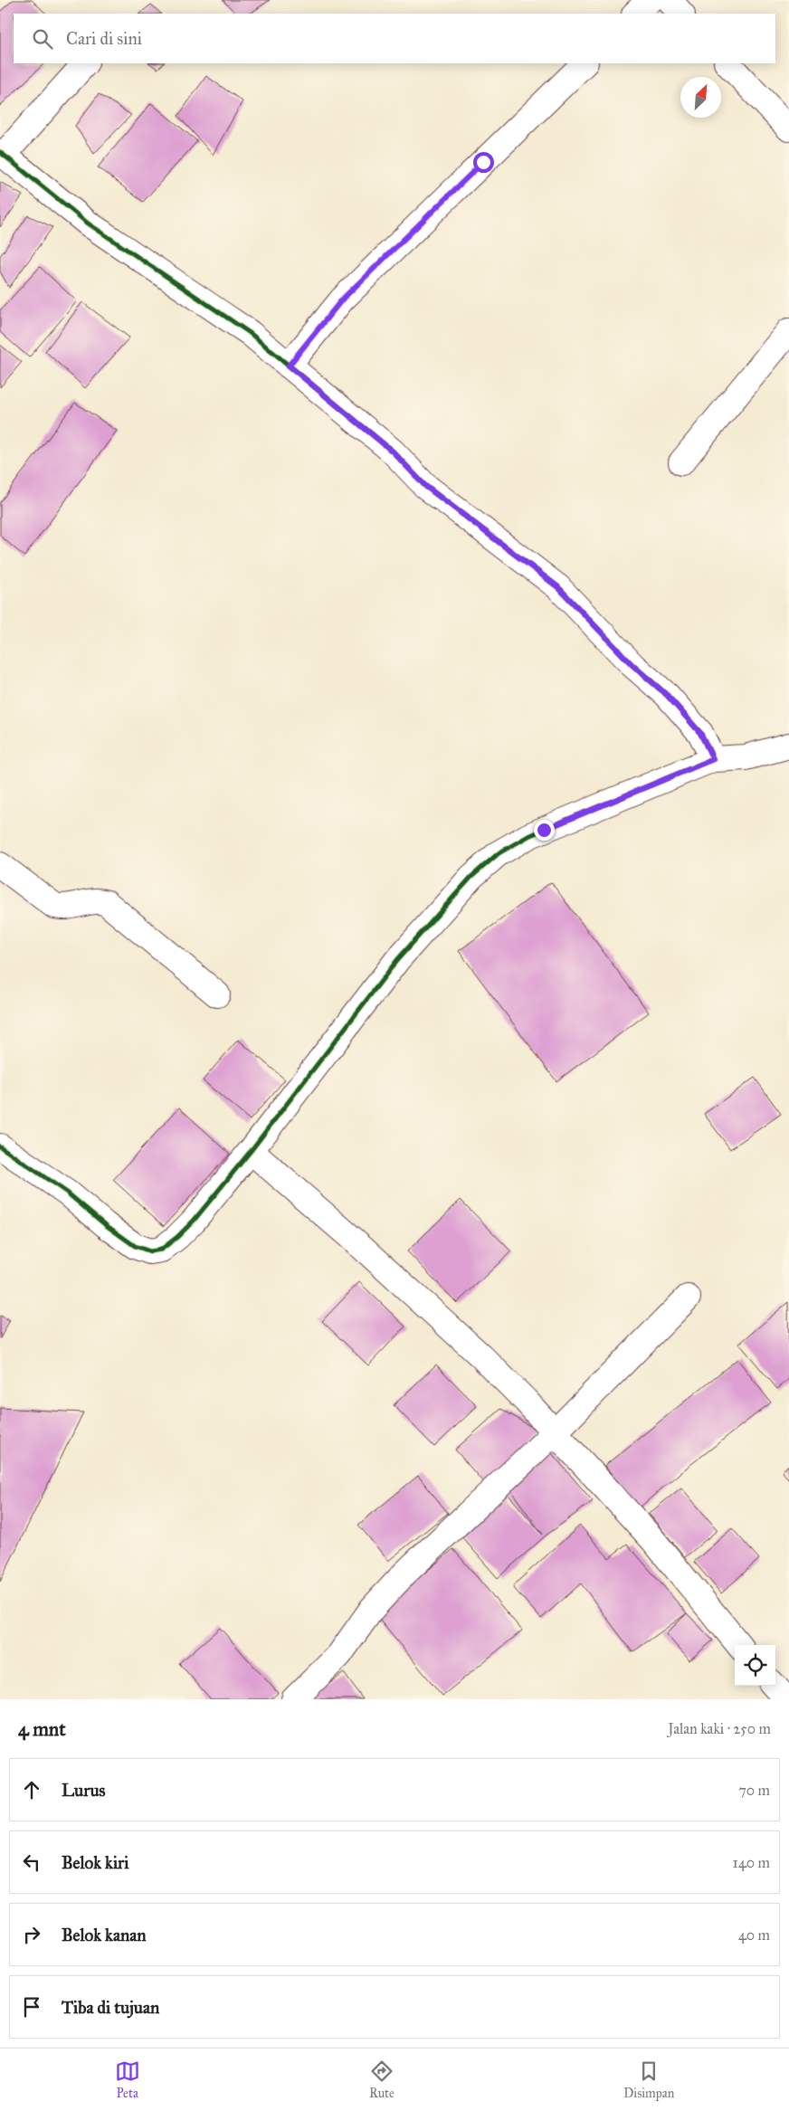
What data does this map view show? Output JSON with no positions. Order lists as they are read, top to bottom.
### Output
{
  "north": "top right",
  "page": {
    "search": "Cari di sini",
    "heading": ["4 mnt", "Jalan kaki · 250 m"],
    "list": [
      ["Lurus", "70 m"],
      ["Belok kiri", "140 m"],
      ["Belok kanan", "40 m"],
      "Tiba di tujuan"
    ],
    "nav": ["Peta", "Rute", "Disimpan"]
  }
}
